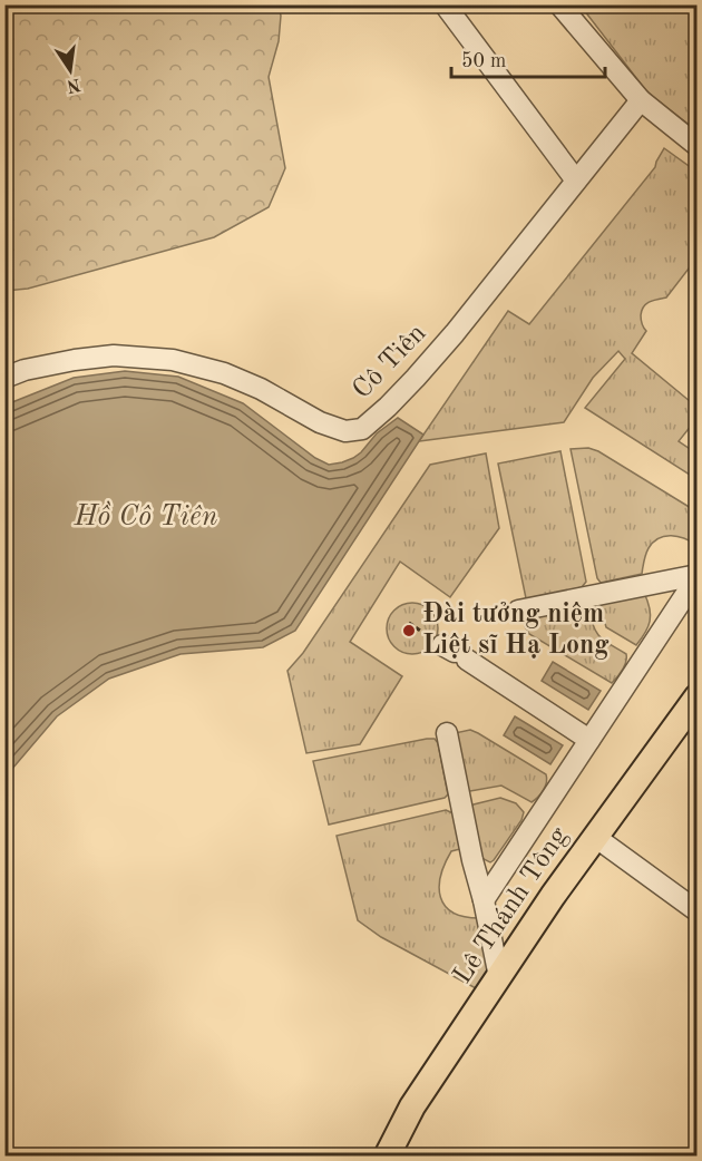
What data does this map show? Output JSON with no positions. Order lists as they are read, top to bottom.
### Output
{
  "streets": {
    "main road": ["Lê Thánh Tông"],
    "street": ["Cô Tiên"]
  },
  "water": ["Hồ Cô Tiên"],
  "places": ["Đài tưởng niệm Liệt sĩ Hạ Long"],
  "scale_bar": "50 m",
  "north": "bottom"
}
